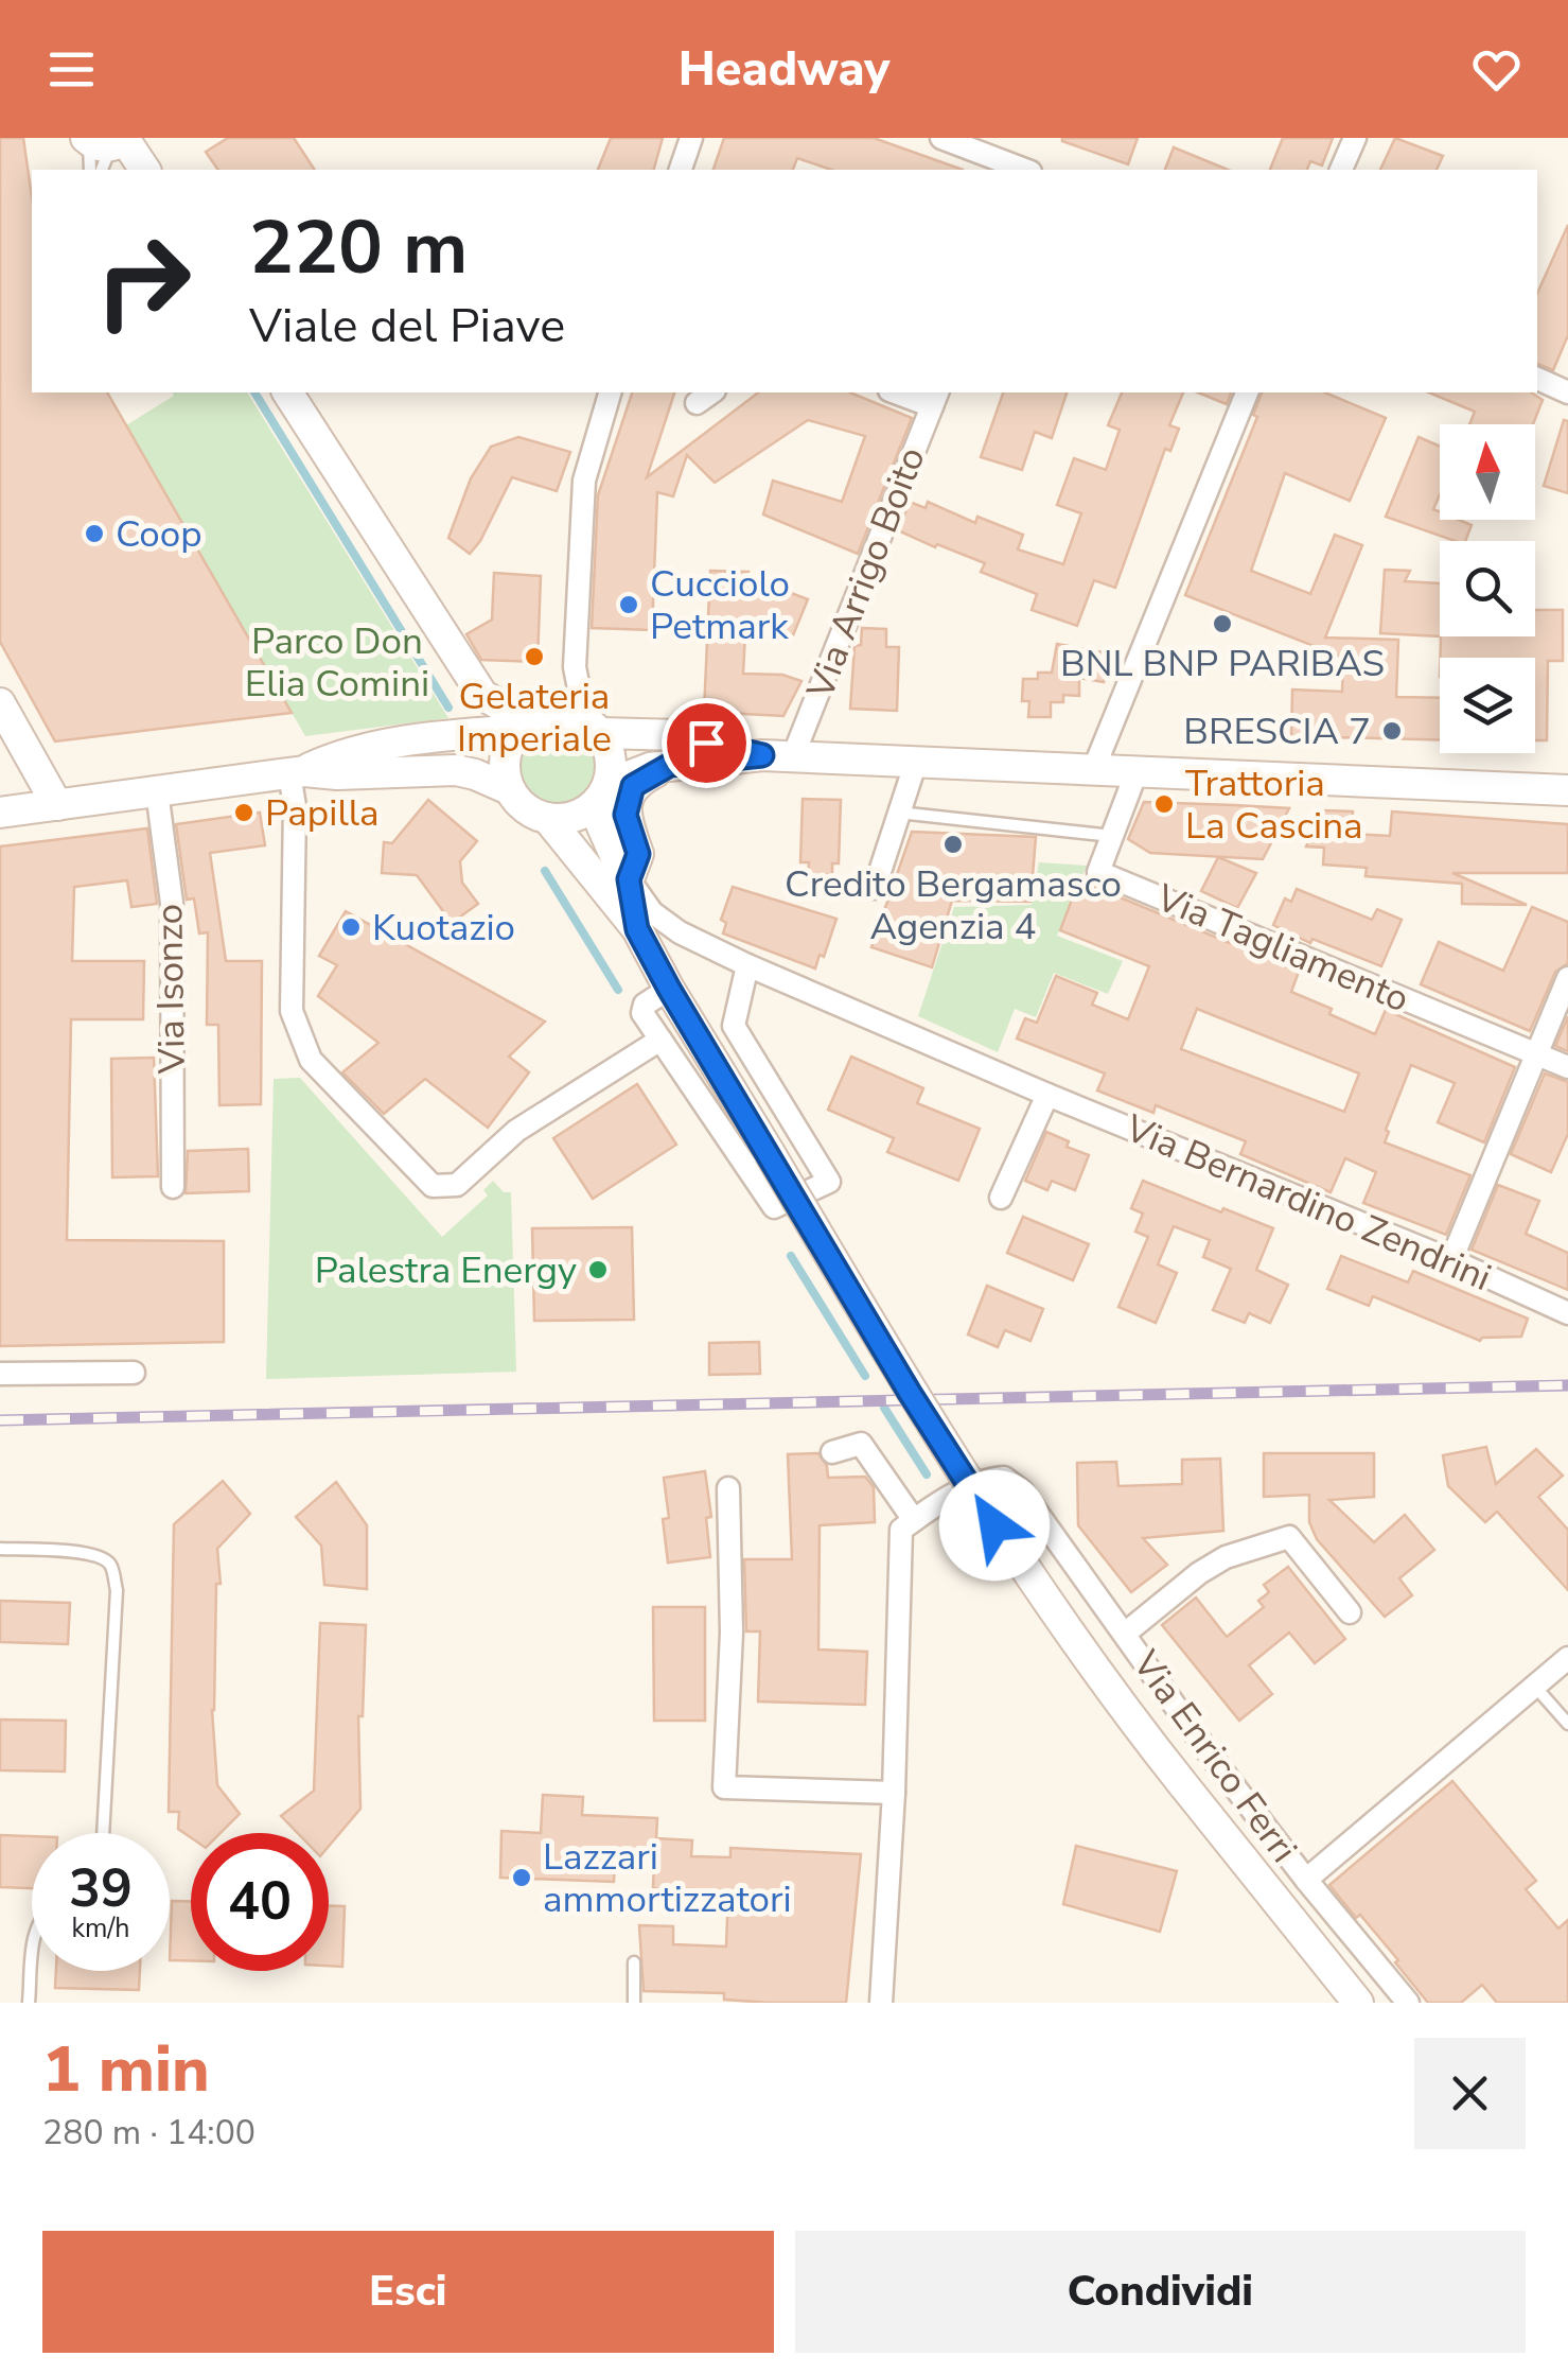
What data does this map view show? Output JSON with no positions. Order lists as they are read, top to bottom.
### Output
{
  "streets": {
    "street": [
      "Via Arrigo Boito",
      "Via Tagliamento",
      "Via Isonzo",
      "Via Bernardino Zendrini",
      "Via Enrico Ferri"
    ]
  },
  "parks": ["Parco Don Elia Comini"],
  "places": [
    "Coop",
    "Cucciolo Petmark",
    "BNL BNP PARIBAS",
    "Gelateria Imperiale",
    "BRESCIA 7",
    "Trattoria La Cascina",
    "Papilla",
    "Credito Bergamasco Agenzia 4",
    "Kuotazio",
    "Palestra Energy",
    "Lazzari ammortizzatori"
  ],
  "north": "top",
  "page": {
    "header": "Headway",
    "turn": ["220 m", "Viale del Piave"],
    "speed": "39 km/h",
    "limit": "40",
    "heading": ["1 min", "280 m · 14:00"],
    "buttons": ["Esci", "Condividi"]
  }
}
